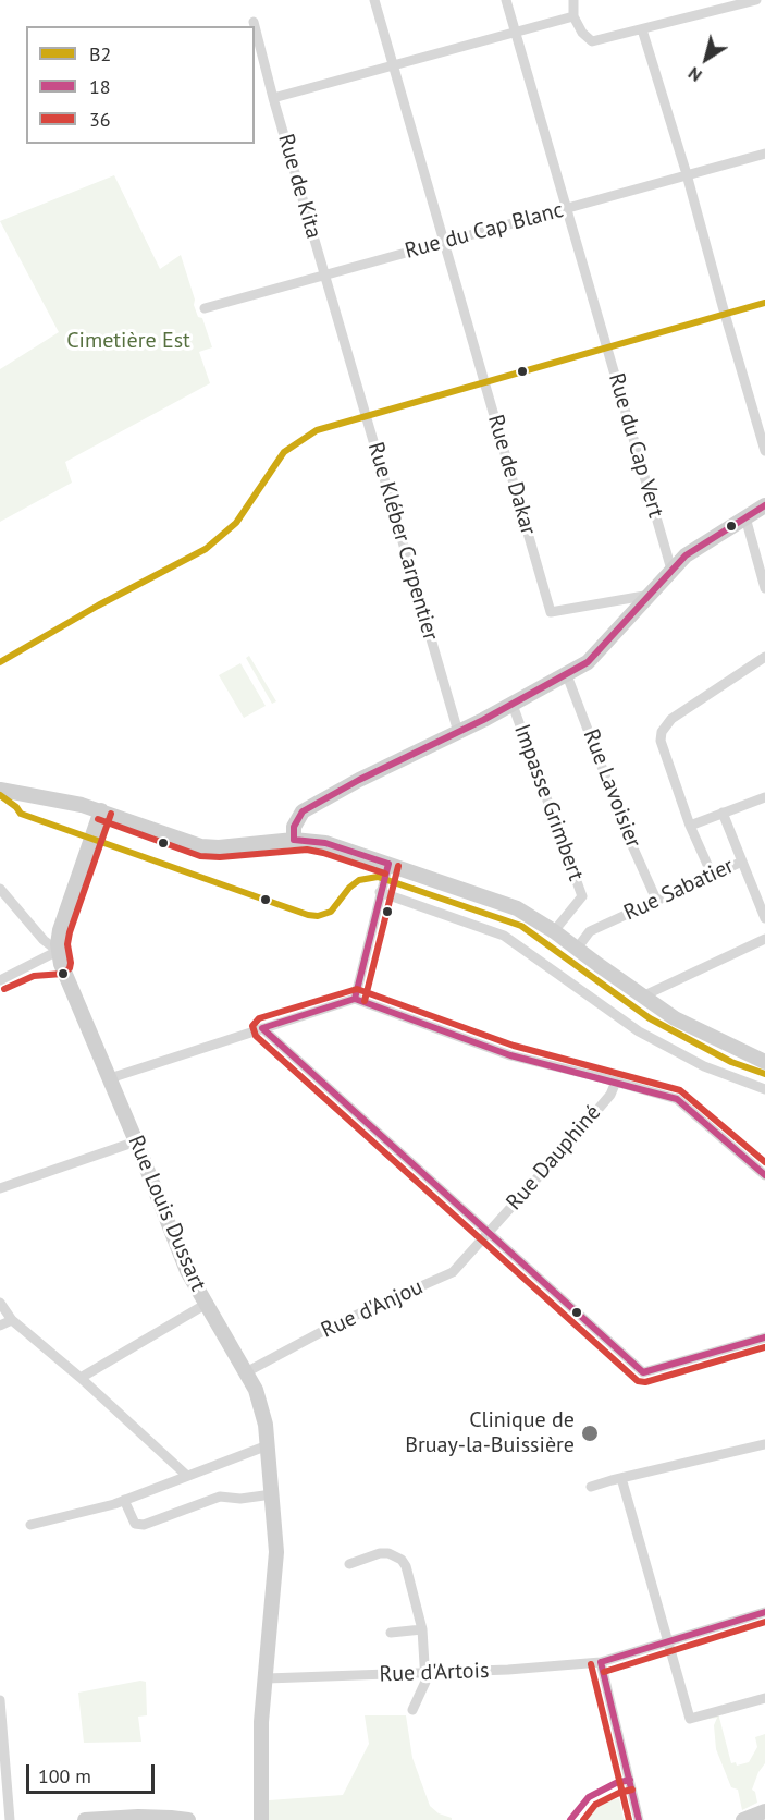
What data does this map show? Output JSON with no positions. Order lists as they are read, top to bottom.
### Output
{
  "streets": {
    "street": [
      "Rue de Kita",
      "Rue du Cap Blanc",
      "Rue du Cap Vert",
      "Rue de Dakar",
      "Rue Kléber Carpentier",
      "Rue Lavoisier",
      "Impasse Grimbert",
      "Rue Sabatier",
      "Rue Dauphiné",
      "Rue Louis Dussart",
      "Rue d'Anjou",
      "Rue d'Artois"
    ]
  },
  "crossings": [
    ["Rue de Kita", "Rue du Cap Blanc"],
    ["Rue de Kita", "Rue Kléber Carpentier"],
    ["Rue du Cap Blanc", "Rue du Cap Vert"],
    ["Rue du Cap Blanc", "Rue de Dakar"],
    ["Rue du Cap Blanc", "Rue Kléber Carpentier"],
    ["Rue Lavoisier", "Rue Sabatier"],
    ["Rue Dauphiné", "Rue d'Anjou"],
    ["Rue Louis Dussart", "Rue d'Anjou"],
    ["Rue Louis Dussart", "Rue d'Artois"]
  ],
  "parks": ["Cimetière Est"],
  "places": ["Clinique de Bruay-la-Buissière"],
  "lines": ["transit line B2", "transit line 18", "transit line 36"],
  "legend": ["B2", "18", "36"],
  "scale_bar": "100 m",
  "north": "bottom left"
}
